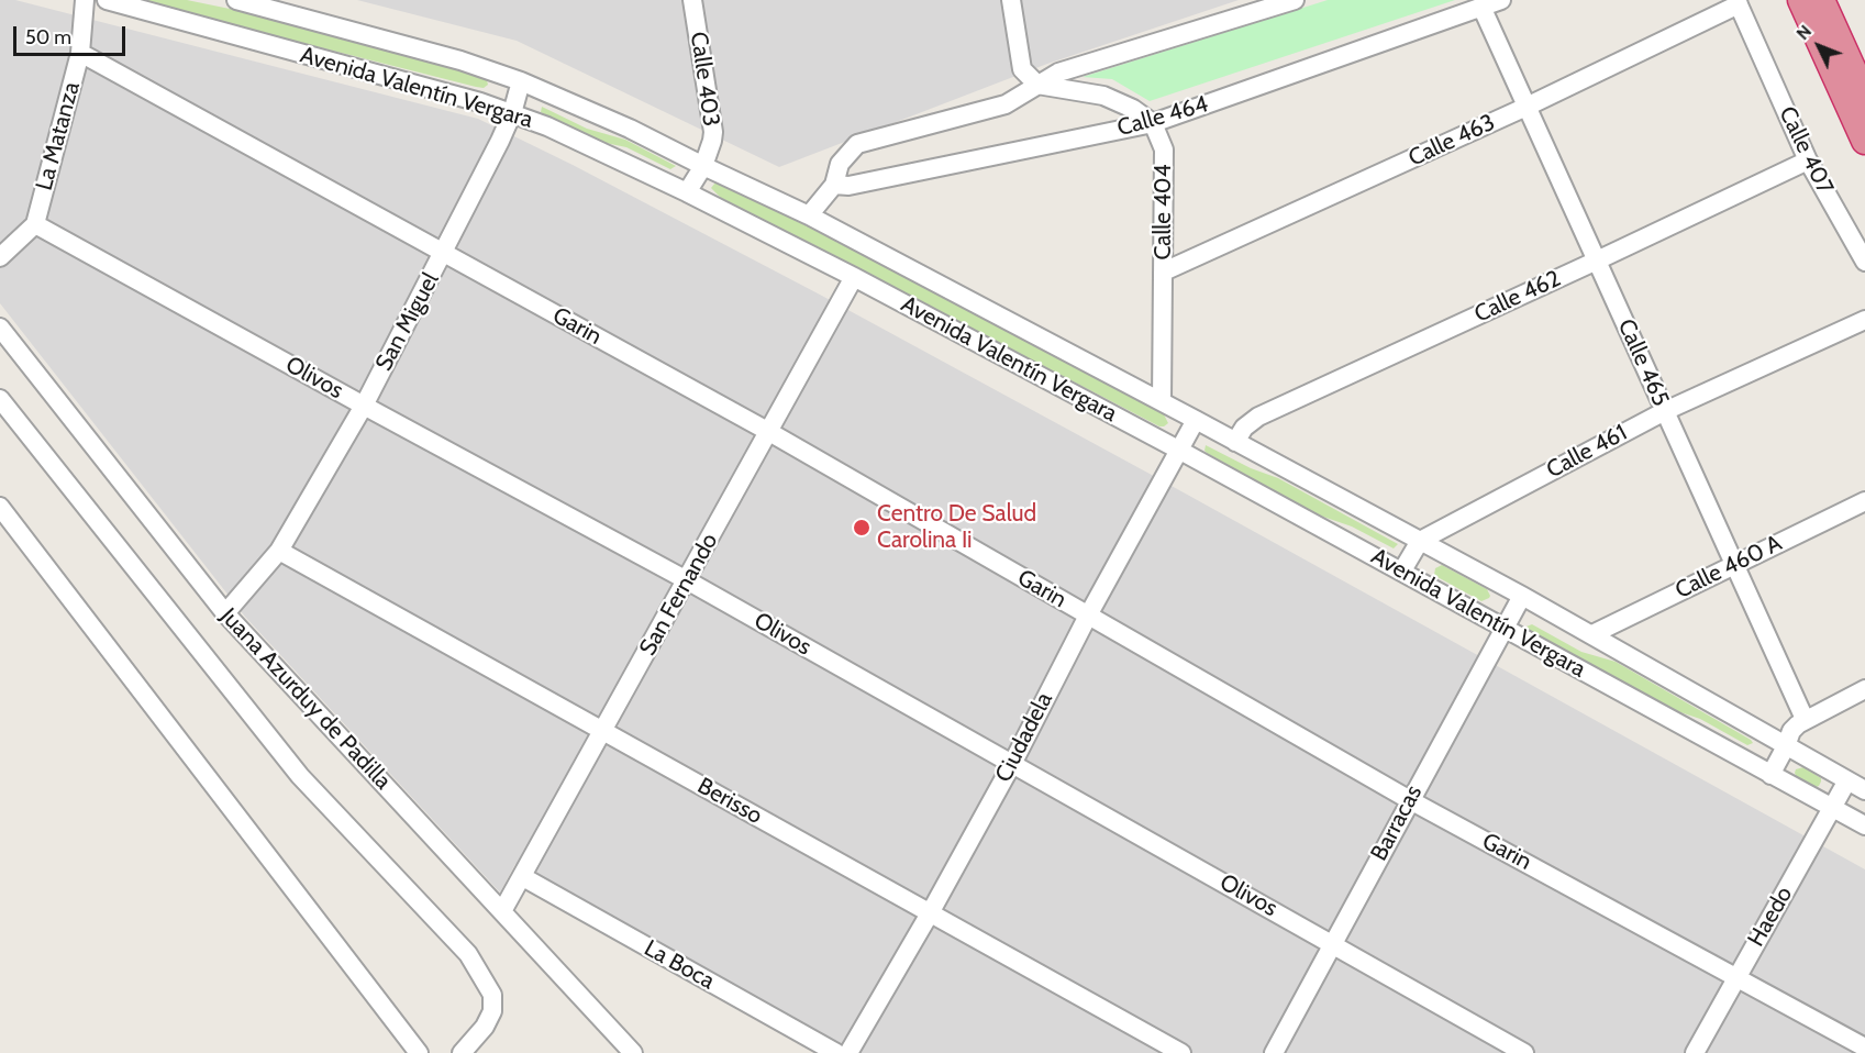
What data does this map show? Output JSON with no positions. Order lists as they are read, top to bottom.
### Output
{
  "streets": {
    "street": [
      "Calle 403",
      "Avenida Valentín Vergara",
      "Calle 464",
      "La Matanza",
      "Calle 463",
      "Calle 407",
      "Calle 404",
      "Calle 462",
      "San Miguel",
      "Garin",
      "Calle 465",
      "Olivos",
      "Calle 461",
      "Calle 460 A",
      "San Fernando",
      "Juana Azurduy de Padilla",
      "Ciudadela",
      "Berisso",
      "Barracas",
      "Haedo",
      "La Boca"
    ]
  },
  "crossings": [
    ["Calle 403", "Avenida Valentín Vergara"],
    ["Avenida Valentín Vergara", "Calle 404"],
    ["Avenida Valentín Vergara", "Calle 462"],
    ["Avenida Valentín Vergara", "San Miguel"],
    ["Avenida Valentín Vergara", "Calle 461"],
    ["Avenida Valentín Vergara", "Calle 460 A"],
    ["Avenida Valentín Vergara", "San Fernando"],
    ["Avenida Valentín Vergara", "Ciudadela"],
    ["Avenida Valentín Vergara", "Barracas"],
    ["Avenida Valentín Vergara", "Haedo"],
    ["Calle 464", "Calle 404"],
    ["Calle 464", "Calle 465"],
    ["La Matanza", "Garin"],
    ["La Matanza", "Olivos"],
    ["Calle 463", "Calle 407"],
    ["Calle 463", "Calle 404"],
    ["Calle 463", "Calle 465"],
    ["Calle 407", "Calle 462"],
    ["Calle 462", "Calle 465"],
    ["San Miguel", "Garin"],
    ["San Miguel", "Olivos"],
    ["San Miguel", "Juana Azurduy de Padilla"],
    ["San Miguel", "Berisso"],
    ["Garin", "San Fernando"],
    ["Garin", "Ciudadela"],
    ["Garin", "Barracas"],
    ["Garin", "Haedo"],
    ["Calle 465", "Calle 461"],
    ["Calle 465", "Calle 460 A"],
    ["Olivos", "San Fernando"],
    ["Olivos", "Ciudadela"],
    ["Olivos", "Barracas"],
    ["San Fernando", "Juana Azurduy de Padilla"],
    ["San Fernando", "Berisso"],
    ["San Fernando", "La Boca"],
    ["Ciudadela", "Berisso"]
  ],
  "places": ["Centro De Salud Carolina Ii"],
  "scale_bar": "50 m",
  "north": "top left"
}
